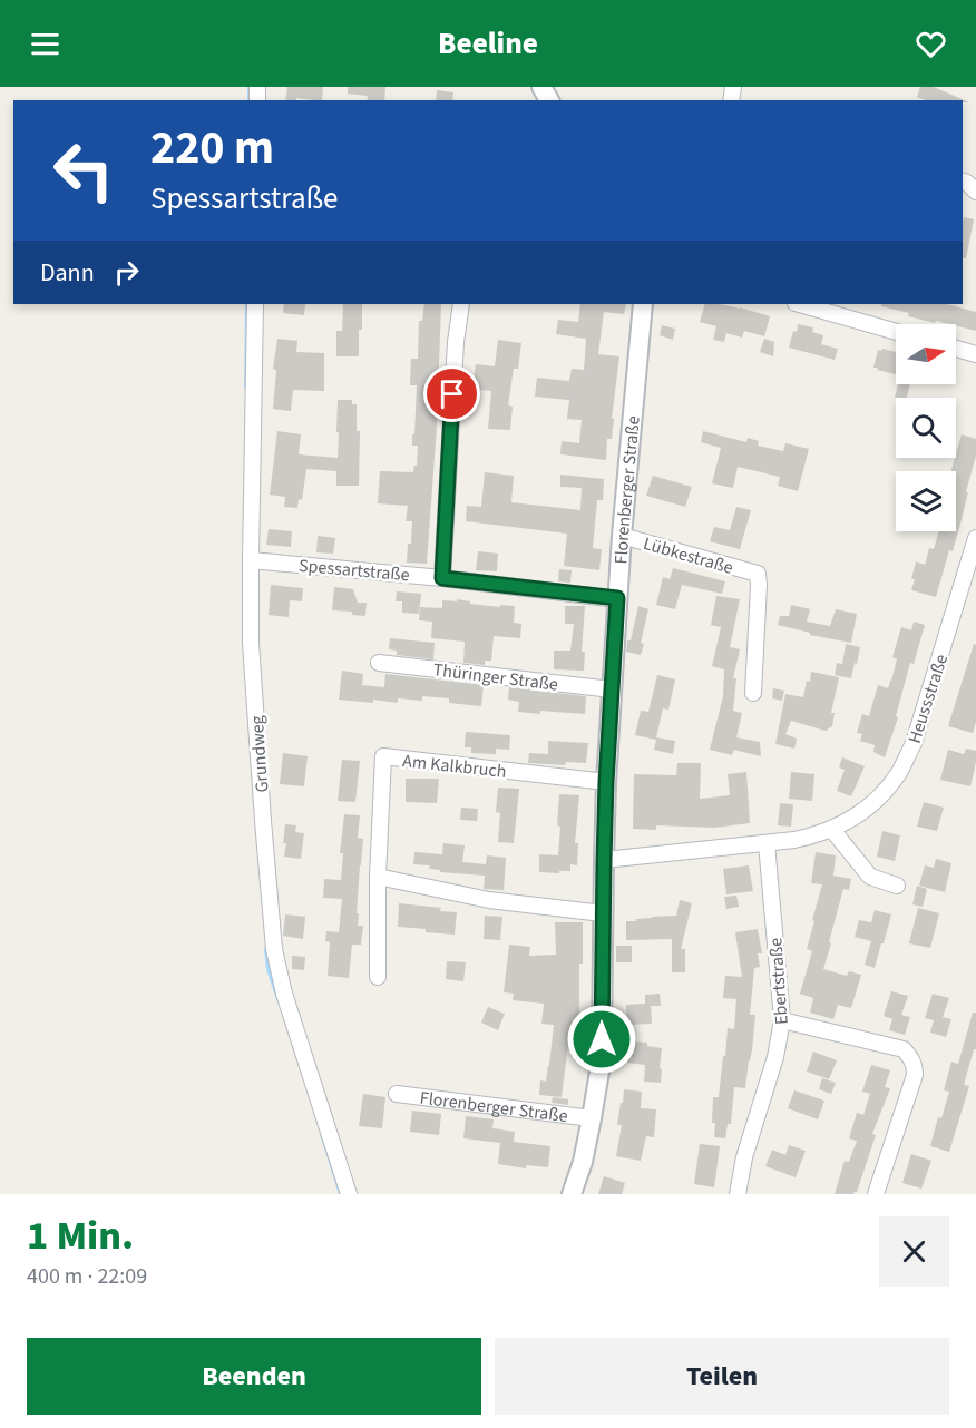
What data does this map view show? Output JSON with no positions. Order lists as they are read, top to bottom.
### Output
{
  "streets": {
    "street": [
      "Florenberger Straße",
      "Lübkestraße",
      "Spessartstraße",
      "Thüringer Straße",
      "Heussstraße",
      "Grundweg",
      "Am Kalkbruch",
      "Ebertstraße"
    ]
  },
  "crossings": [
    ["Florenberger Straße", "Lübkestraße"],
    ["Florenberger Straße", "Spessartstraße"],
    ["Florenberger Straße", "Thüringer Straße"],
    ["Florenberger Straße", "Heussstraße"],
    ["Florenberger Straße", "Am Kalkbruch"],
    ["Spessartstraße", "Grundweg"],
    ["Heussstraße", "Ebertstraße"]
  ],
  "north": "right",
  "page": {
    "header": "Beeline",
    "turn": ["220 m", "Spessartstraße"],
    "then": "Dann",
    "heading": ["1 Min.", "400 m · 22:09"],
    "buttons": ["Beenden", "Teilen"]
  }
}
